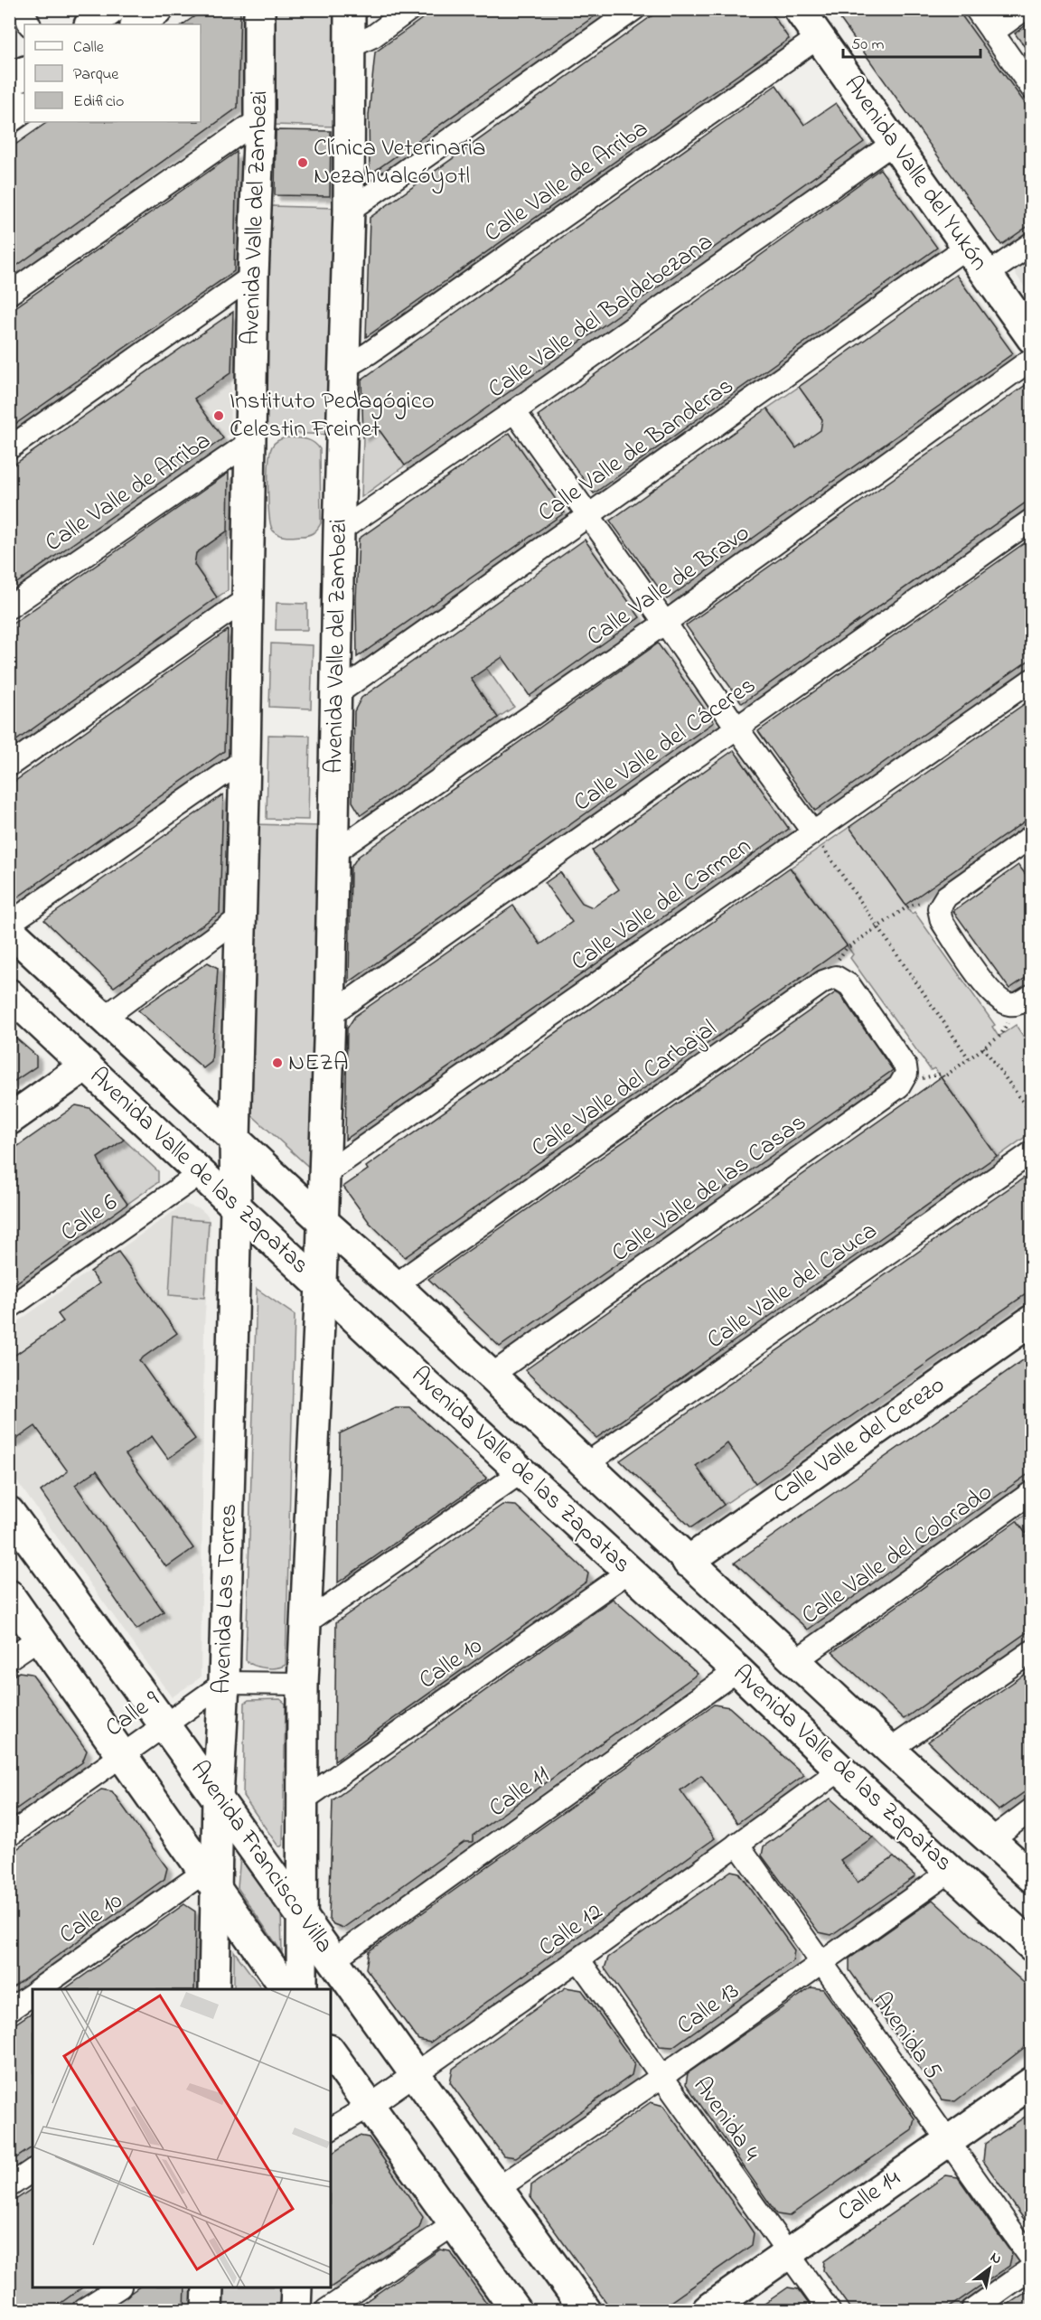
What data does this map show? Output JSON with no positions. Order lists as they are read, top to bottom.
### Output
{
  "streets": {
    "street": [
      "Avenida Valle del Yukón",
      "Calle Valle de Arriba",
      "Avenida Valle del Zambezi",
      "Calle Valle del Baldebezana",
      "Calle Valle de Banderas",
      "Calle Valle de Bravo",
      "Calle Valle del Cáceres",
      "Calle Valle del Carmen",
      "Calle Valle del Carbajal",
      "Avenida Valle de las Zapatas",
      "Calle Valle de las Casas",
      "Calle 6",
      "Calle Valle del Cauca",
      "Calle Valle del Cerezo",
      "Calle Valle del Colorado",
      "Avenida Las Torres",
      "Calle 10",
      "Calle 9",
      "Calle 11",
      "Avenida Francisco Villa",
      "Calle 12",
      "Calle 13",
      "Avenida 5",
      "Avenida 4",
      "Calle 14"
    ]
  },
  "crossings": [
    ["Avenida Valle del Yukón", "Calle Valle de Arriba"],
    ["Avenida Valle del Yukón", "Calle Valle del Baldebezana"],
    ["Avenida Valle del Yukón", "Calle Valle de Banderas"],
    ["Calle Valle de Arriba", "Avenida Valle del Zambezi"],
    ["Avenida Valle del Zambezi", "Calle Valle del Baldebezana"],
    ["Avenida Valle del Zambezi", "Calle Valle de Banderas"],
    ["Avenida Valle del Zambezi", "Calle Valle de Bravo"],
    ["Avenida Valle del Zambezi", "Calle Valle del Cáceres"],
    ["Avenida Valle del Zambezi", "Calle Valle del Carmen"],
    ["Avenida Valle del Zambezi", "Avenida Valle de las Zapatas"],
    ["Avenida Valle del Zambezi", "Avenida Las Torres"],
    ["Calle Valle del Carbajal", "Avenida Valle de las Zapatas"],
    ["Avenida Valle de las Zapatas", "Calle Valle de las Casas"],
    ["Avenida Valle de las Zapatas", "Calle 6"],
    ["Avenida Valle de las Zapatas", "Calle Valle del Cauca"],
    ["Avenida Valle de las Zapatas", "Calle Valle del Cerezo"],
    ["Avenida Valle de las Zapatas", "Calle Valle del Colorado"],
    ["Avenida Valle de las Zapatas", "Avenida Las Torres"],
    ["Avenida Valle de las Zapatas", "Calle 10"],
    ["Avenida Valle de las Zapatas", "Calle 11"],
    ["Avenida Valle de las Zapatas", "Calle 12"],
    ["Avenida Valle de las Zapatas", "Calle 13"],
    ["Avenida Las Torres", "Calle 10"],
    ["Avenida Las Torres", "Calle 9"],
    ["Avenida Las Torres", "Avenida Francisco Villa"],
    ["Calle 9", "Avenida Francisco Villa"],
    ["Calle 11", "Avenida Francisco Villa"],
    ["Avenida Francisco Villa", "Calle 12"],
    ["Avenida Francisco Villa", "Calle 13"],
    ["Calle 12", "Avenida 5"],
    ["Calle 12", "Avenida 4"],
    ["Calle 13", "Avenida 5"],
    ["Calle 13", "Avenida 4"],
    ["Avenida 5", "Calle 14"],
    ["Avenida 4", "Calle 14"]
  ],
  "places": ["Clínica Veterinaria Nezahualcóyotl", "Instituto Pedagógico Celestin Freinet", "NEZA"],
  "legend": ["Calle", "Parque", "Edificio"],
  "scale_bar": "50 m",
  "north": "top right"
}
